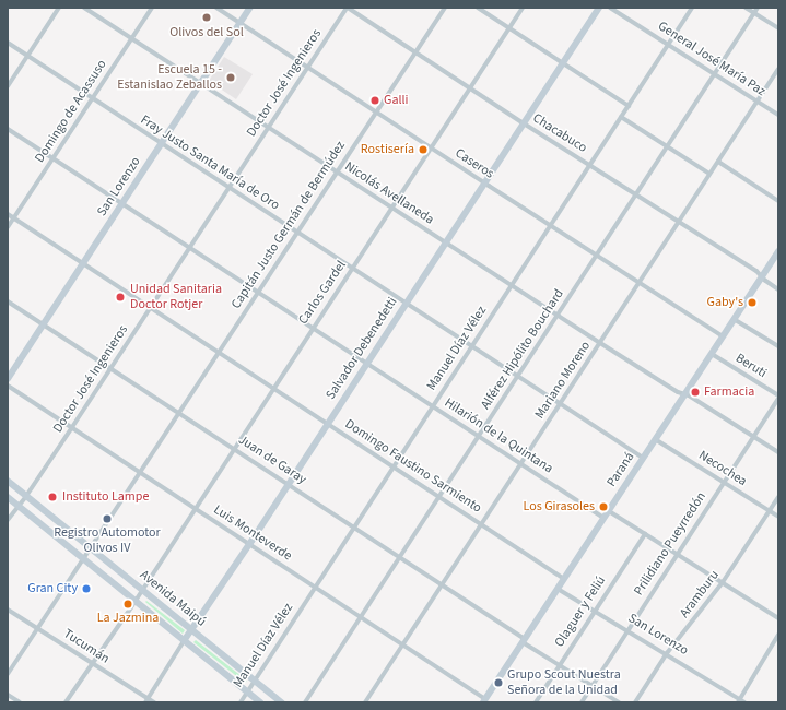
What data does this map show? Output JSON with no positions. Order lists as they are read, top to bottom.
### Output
{
  "streets": {
    "street": [
      "General José María Paz",
      "Doctor José Ingenieros",
      "Domingo de Acassuso",
      "Chacabuco",
      "Fray Justo Santa María de Oro",
      "Caseros",
      "San Lorenzo",
      "Nicolás Avellaneda",
      "Capitán Justo Germán de Bermúdez",
      "Carlos Gardel",
      "Salvador Debenedetti",
      "Manuel Díaz Vélez",
      "Alférez Hipólito Bouchard",
      "Beruti",
      "Mariano Moreno",
      "Hilarión de la Quintana",
      "Juan de Garay",
      "Domingo Faustino Sarmiento",
      "Necochea",
      "Paraná",
      "Luis Monteverde",
      "Prilidiano Pueyrredón",
      "Aramburu",
      "Avenida Maipú",
      "Olaguer y Feliú",
      "Tucumán"
    ]
  },
  "crossings": [
    ["General José María Paz", "Manuel Díaz Vélez"],
    ["General José María Paz", "Alférez Hipólito Bouchard"],
    ["General José María Paz", "Mariano Moreno"],
    ["Doctor José Ingenieros", "Chacabuco"],
    ["Doctor José Ingenieros", "Fray Justo Santa María de Oro"],
    ["Doctor José Ingenieros", "Caseros"],
    ["Doctor José Ingenieros", "Nicolás Avellaneda"],
    ["Doctor José Ingenieros", "Hilarión de la Quintana"],
    ["Doctor José Ingenieros", "Juan de Garay"],
    ["Doctor José Ingenieros", "Domingo Faustino Sarmiento"],
    ["Doctor José Ingenieros", "Luis Monteverde"],
    ["Doctor José Ingenieros", "Avenida Maipú"],
    ["Domingo de Acassuso", "Fray Justo Santa María de Oro"],
    ["Domingo de Acassuso", "Nicolás Avellaneda"],
    ["Domingo de Acassuso", "Hilarión de la Quintana"],
    ["Domingo de Acassuso", "Domingo Faustino Sarmiento"],
    ["Chacabuco", "Capitán Justo Germán de Bermúdez"],
    ["Chacabuco", "Carlos Gardel"],
    ["Chacabuco", "Salvador Debenedetti"],
    ["Chacabuco", "Manuel Díaz Vélez"],
    ["Chacabuco", "Alférez Hipólito Bouchard"],
    ["Chacabuco", "Mariano Moreno"],
    ["Chacabuco", "Paraná"],
    ["Fray Justo Santa María de Oro", "San Lorenzo"],
    ["Fray Justo Santa María de Oro", "Capitán Justo Germán de Bermúdez"],
    ["Fray Justo Santa María de Oro", "Carlos Gardel"],
    ["Fray Justo Santa María de Oro", "Salvador Debenedetti"],
    ["Fray Justo Santa María de Oro", "Manuel Díaz Vélez"],
    ["Fray Justo Santa María de Oro", "Alférez Hipólito Bouchard"],
    ["Fray Justo Santa María de Oro", "Mariano Moreno"],
    ["Fray Justo Santa María de Oro", "Paraná"],
    ["Caseros", "San Lorenzo"],
    ["Caseros", "Capitán Justo Germán de Bermúdez"],
    ["Caseros", "Carlos Gardel"],
    ["Caseros", "Salvador Debenedetti"],
    ["Caseros", "Manuel Díaz Vélez"],
    ["Caseros", "Alférez Hipólito Bouchard"],
    ["Caseros", "Mariano Moreno"],
    ["Caseros", "Paraná"],
    ["San Lorenzo", "Nicolás Avellaneda"],
    ["San Lorenzo", "Hilarión de la Quintana"],
    ["San Lorenzo", "Juan de Garay"],
    ["San Lorenzo", "Domingo Faustino Sarmiento"],
    ["San Lorenzo", "Paraná"],
    ["San Lorenzo", "Prilidiano Pueyrredón"],
    ["San Lorenzo", "Aramburu"],
    ["San Lorenzo", "Olaguer y Feliú"],
    ["Nicolás Avellaneda", "Capitán Justo Germán de Bermúdez"],
    ["Nicolás Avellaneda", "Carlos Gardel"],
    ["Nicolás Avellaneda", "Salvador Debenedetti"],
    ["Nicolás Avellaneda", "Manuel Díaz Vélez"],
    ["Nicolás Avellaneda", "Alférez Hipólito Bouchard"],
    ["Nicolás Avellaneda", "Mariano Moreno"],
    ["Nicolás Avellaneda", "Paraná"],
    ["Nicolás Avellaneda", "Prilidiano Pueyrredón"],
    ["Capitán Justo Germán de Bermúdez", "Hilarión de la Quintana"],
    ["Capitán Justo Germán de Bermúdez", "Juan de Garay"],
    ["Capitán Justo Germán de Bermúdez", "Domingo Faustino Sarmiento"],
    ["Capitán Justo Germán de Bermúdez", "Luis Monteverde"],
    ["Capitán Justo Germán de Bermúdez", "Avenida Maipú"],
    ["Capitán Justo Germán de Bermúdez", "Tucumán"],
    ["Carlos Gardel", "Hilarión de la Quintana"],
    ["Carlos Gardel", "Juan de Garay"],
    ["Carlos Gardel", "Domingo Faustino Sarmiento"],
    ["Carlos Gardel", "Luis Monteverde"],
    ["Carlos Gardel", "Avenida Maipú"],
    ["Carlos Gardel", "Tucumán"],
    ["Salvador Debenedetti", "Hilarión de la Quintana"],
    ["Salvador Debenedetti", "Juan de Garay"],
    ["Salvador Debenedetti", "Domingo Faustino Sarmiento"],
    ["Salvador Debenedetti", "Luis Monteverde"],
    ["Salvador Debenedetti", "Avenida Maipú"],
    ["Salvador Debenedetti", "Tucumán"],
    ["Manuel Díaz Vélez", "Hilarión de la Quintana"],
    ["Manuel Díaz Vélez", "Juan de Garay"],
    ["Manuel Díaz Vélez", "Domingo Faustino Sarmiento"],
    ["Manuel Díaz Vélez", "Luis Monteverde"],
    ["Manuel Díaz Vélez", "Avenida Maipú"],
    ["Alférez Hipólito Bouchard", "Hilarión de la Quintana"],
    ["Alférez Hipólito Bouchard", "Juan de Garay"],
    ["Alférez Hipólito Bouchard", "Domingo Faustino Sarmiento"],
    ["Alférez Hipólito Bouchard", "Luis Monteverde"],
    ["Beruti", "Paraná"],
    ["Beruti", "Prilidiano Pueyrredón"],
    ["Mariano Moreno", "Hilarión de la Quintana"],
    ["Mariano Moreno", "Juan de Garay"],
    ["Mariano Moreno", "Domingo Faustino Sarmiento"],
    ["Mariano Moreno", "Luis Monteverde"],
    ["Hilarión de la Quintana", "Paraná"],
    ["Juan de Garay", "Paraná"],
    ["Juan de Garay", "Prilidiano Pueyrredón"],
    ["Juan de Garay", "Olaguer y Feliú"],
    ["Domingo Faustino Sarmiento", "Paraná"],
    ["Necochea", "Paraná"],
    ["Necochea", "Prilidiano Pueyrredón"],
    ["Necochea", "Aramburu"],
    ["Paraná", "Luis Monteverde"]
  ],
  "places": [
    "Olivos del Sol",
    "Escuela 15 - Estanislao Zeballos",
    "Galli",
    "Rostisería",
    "Unidad Sanitaria Doctor Rotjer",
    "Gaby's",
    "Farmacia",
    "Instituto Lampe",
    "Los Girasoles",
    "Registro Automotor Olivos IV",
    "Gran City",
    "La Jazmina",
    "Grupo Scout Nuestra Señora de la Unidad"
  ]
}
